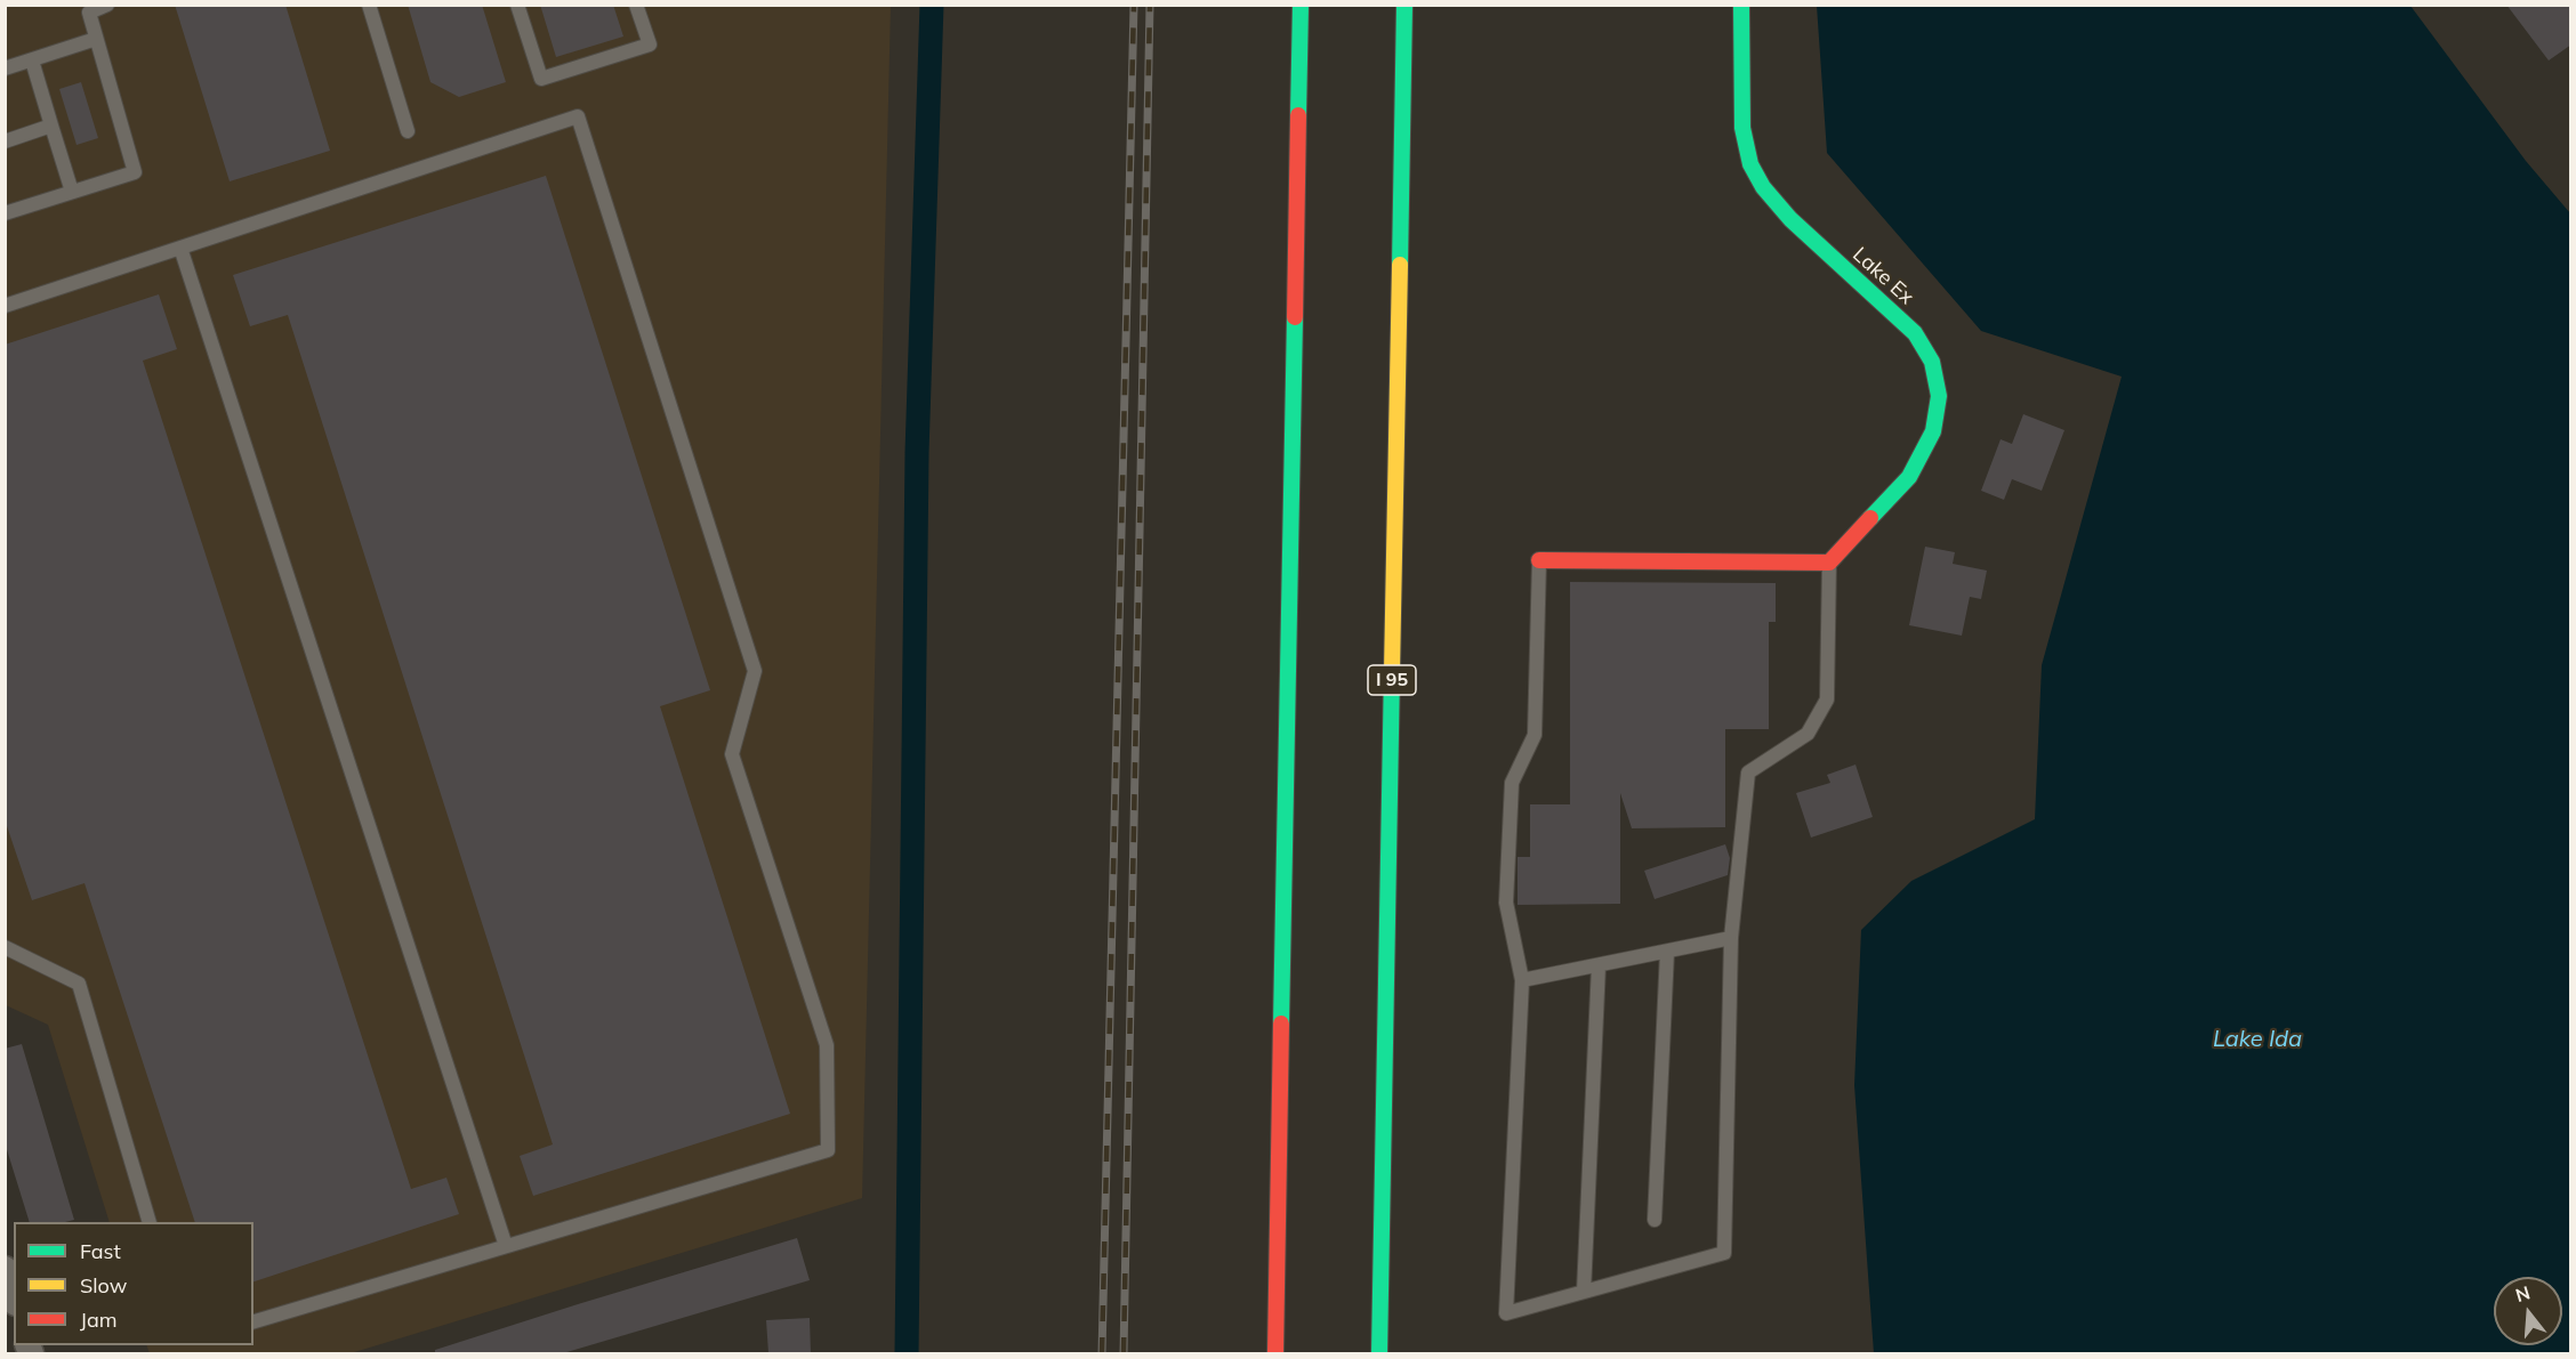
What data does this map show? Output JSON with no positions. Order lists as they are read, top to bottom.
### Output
{
  "streets": {
    "main road": ["Lake Ex", "I 95"]
  },
  "water": ["Lake Ida"],
  "legend": ["Fast", "Slow", "Jam"],
  "north": "top"
}
